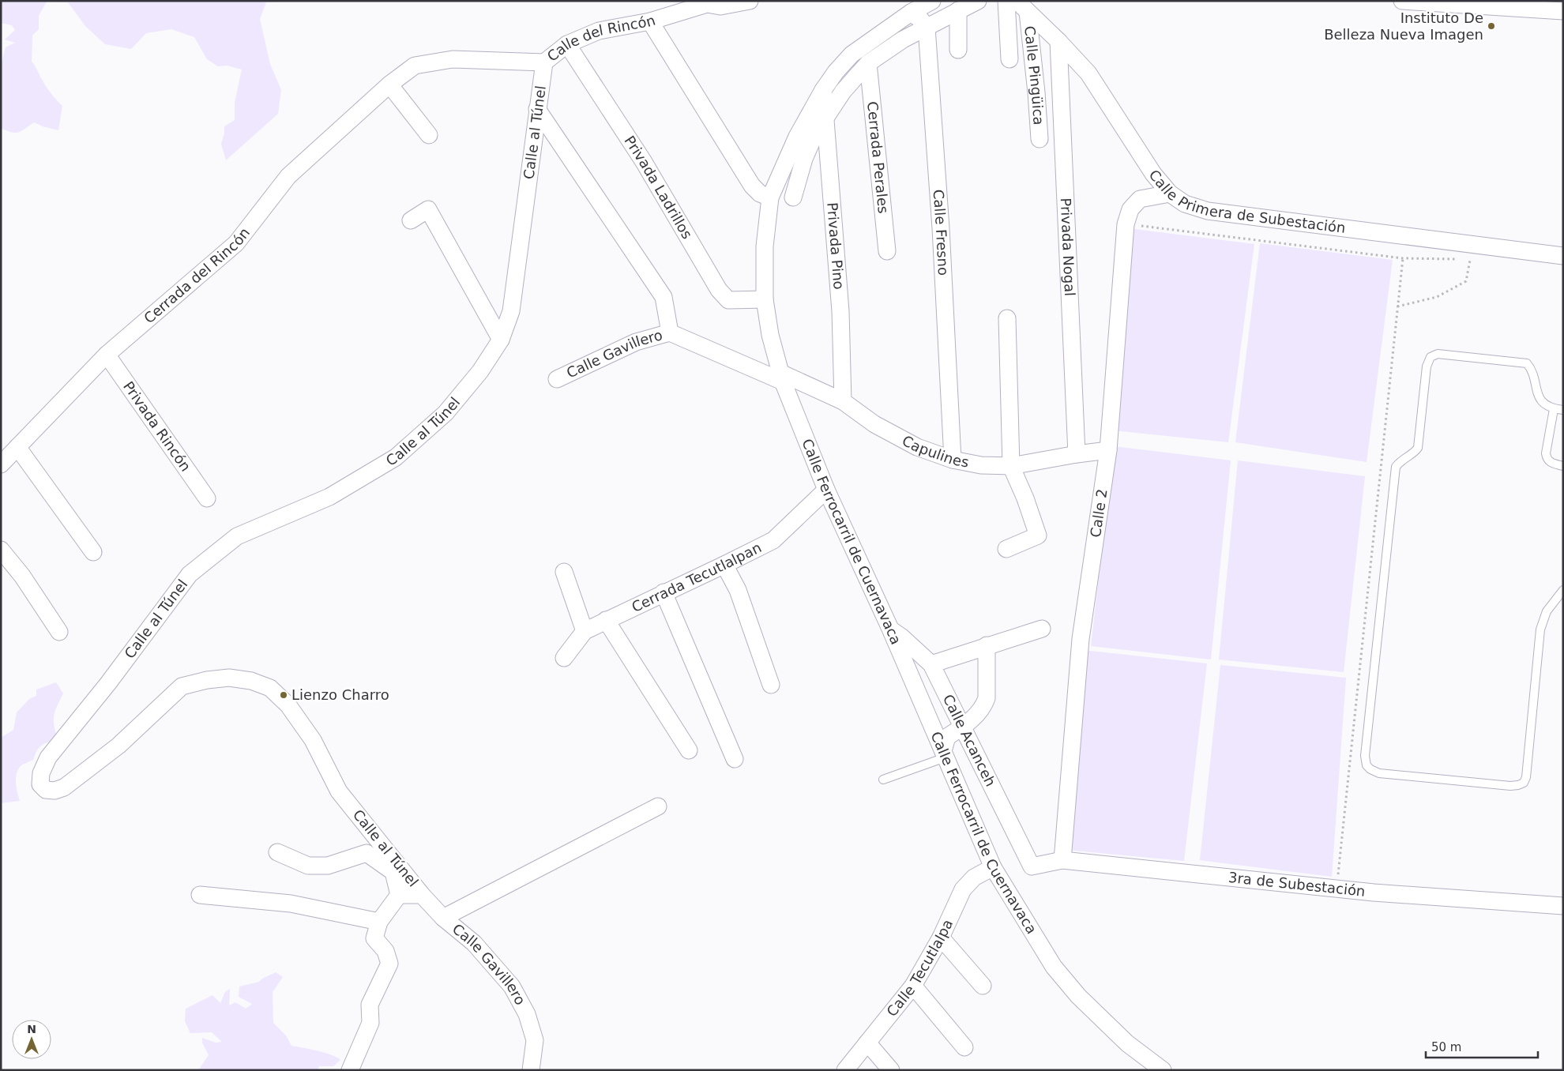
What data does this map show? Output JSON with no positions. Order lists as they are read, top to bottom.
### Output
{
  "streets": {
    "street": [
      "Calle del Rincón",
      "Calle Pingüica",
      "Calle al Túnel",
      "Cerrada Perales",
      "Privada Ladrillos",
      "Calle Primera de Subestación",
      "Calle Fresno",
      "Privada Pino",
      "Privada Nogal",
      "Cerrada del Rincón",
      "Calle Gavillero",
      "Privada Rincón",
      "Capulines",
      "Calle 2",
      "Calle Ferrocarril de Cuernavaca",
      "Cerrada Tecutlalpan",
      "Calle Acanceh",
      "3ra de Subestación",
      "Calle Tecutlalpa"
    ]
  },
  "crossings": [
    ["Calle del Rincón", "Calle al Túnel"],
    ["Calle del Rincón", "Privada Ladrillos"],
    ["Calle del Rincón", "Cerrada del Rincón"],
    ["Calle Pingüica", "Calle Primera de Subestación"],
    ["Calle al Túnel", "Calle Gavillero"],
    ["Privada Ladrillos", "Calle Ferrocarril de Cuernavaca"],
    ["Calle Primera de Subestación", "Privada Nogal"],
    ["Calle Primera de Subestación", "Calle 2"],
    ["Calle Fresno", "Capulines"],
    ["Privada Pino", "Capulines"],
    ["Privada Pino", "Calle Ferrocarril de Cuernavaca"],
    ["Privada Nogal", "Capulines"],
    ["Cerrada del Rincón", "Privada Rincón"],
    ["Calle Gavillero", "Capulines"],
    ["Calle Gavillero", "Calle Ferrocarril de Cuernavaca"],
    ["Capulines", "Calle 2"],
    ["Capulines", "Calle Ferrocarril de Cuernavaca"],
    ["Calle 2", "3ra de Subestación"],
    ["Calle Ferrocarril de Cuernavaca", "Cerrada Tecutlalpan"],
    ["Calle Ferrocarril de Cuernavaca", "Calle Acanceh"],
    ["Calle Ferrocarril de Cuernavaca", "Calle Tecutlalpa"],
    ["Calle Acanceh", "3ra de Subestación"]
  ],
  "places": ["Instituto De Belleza Nueva Imagen", "Lienzo Charro"],
  "scale_bar": "50 m",
  "north": "top"
}
